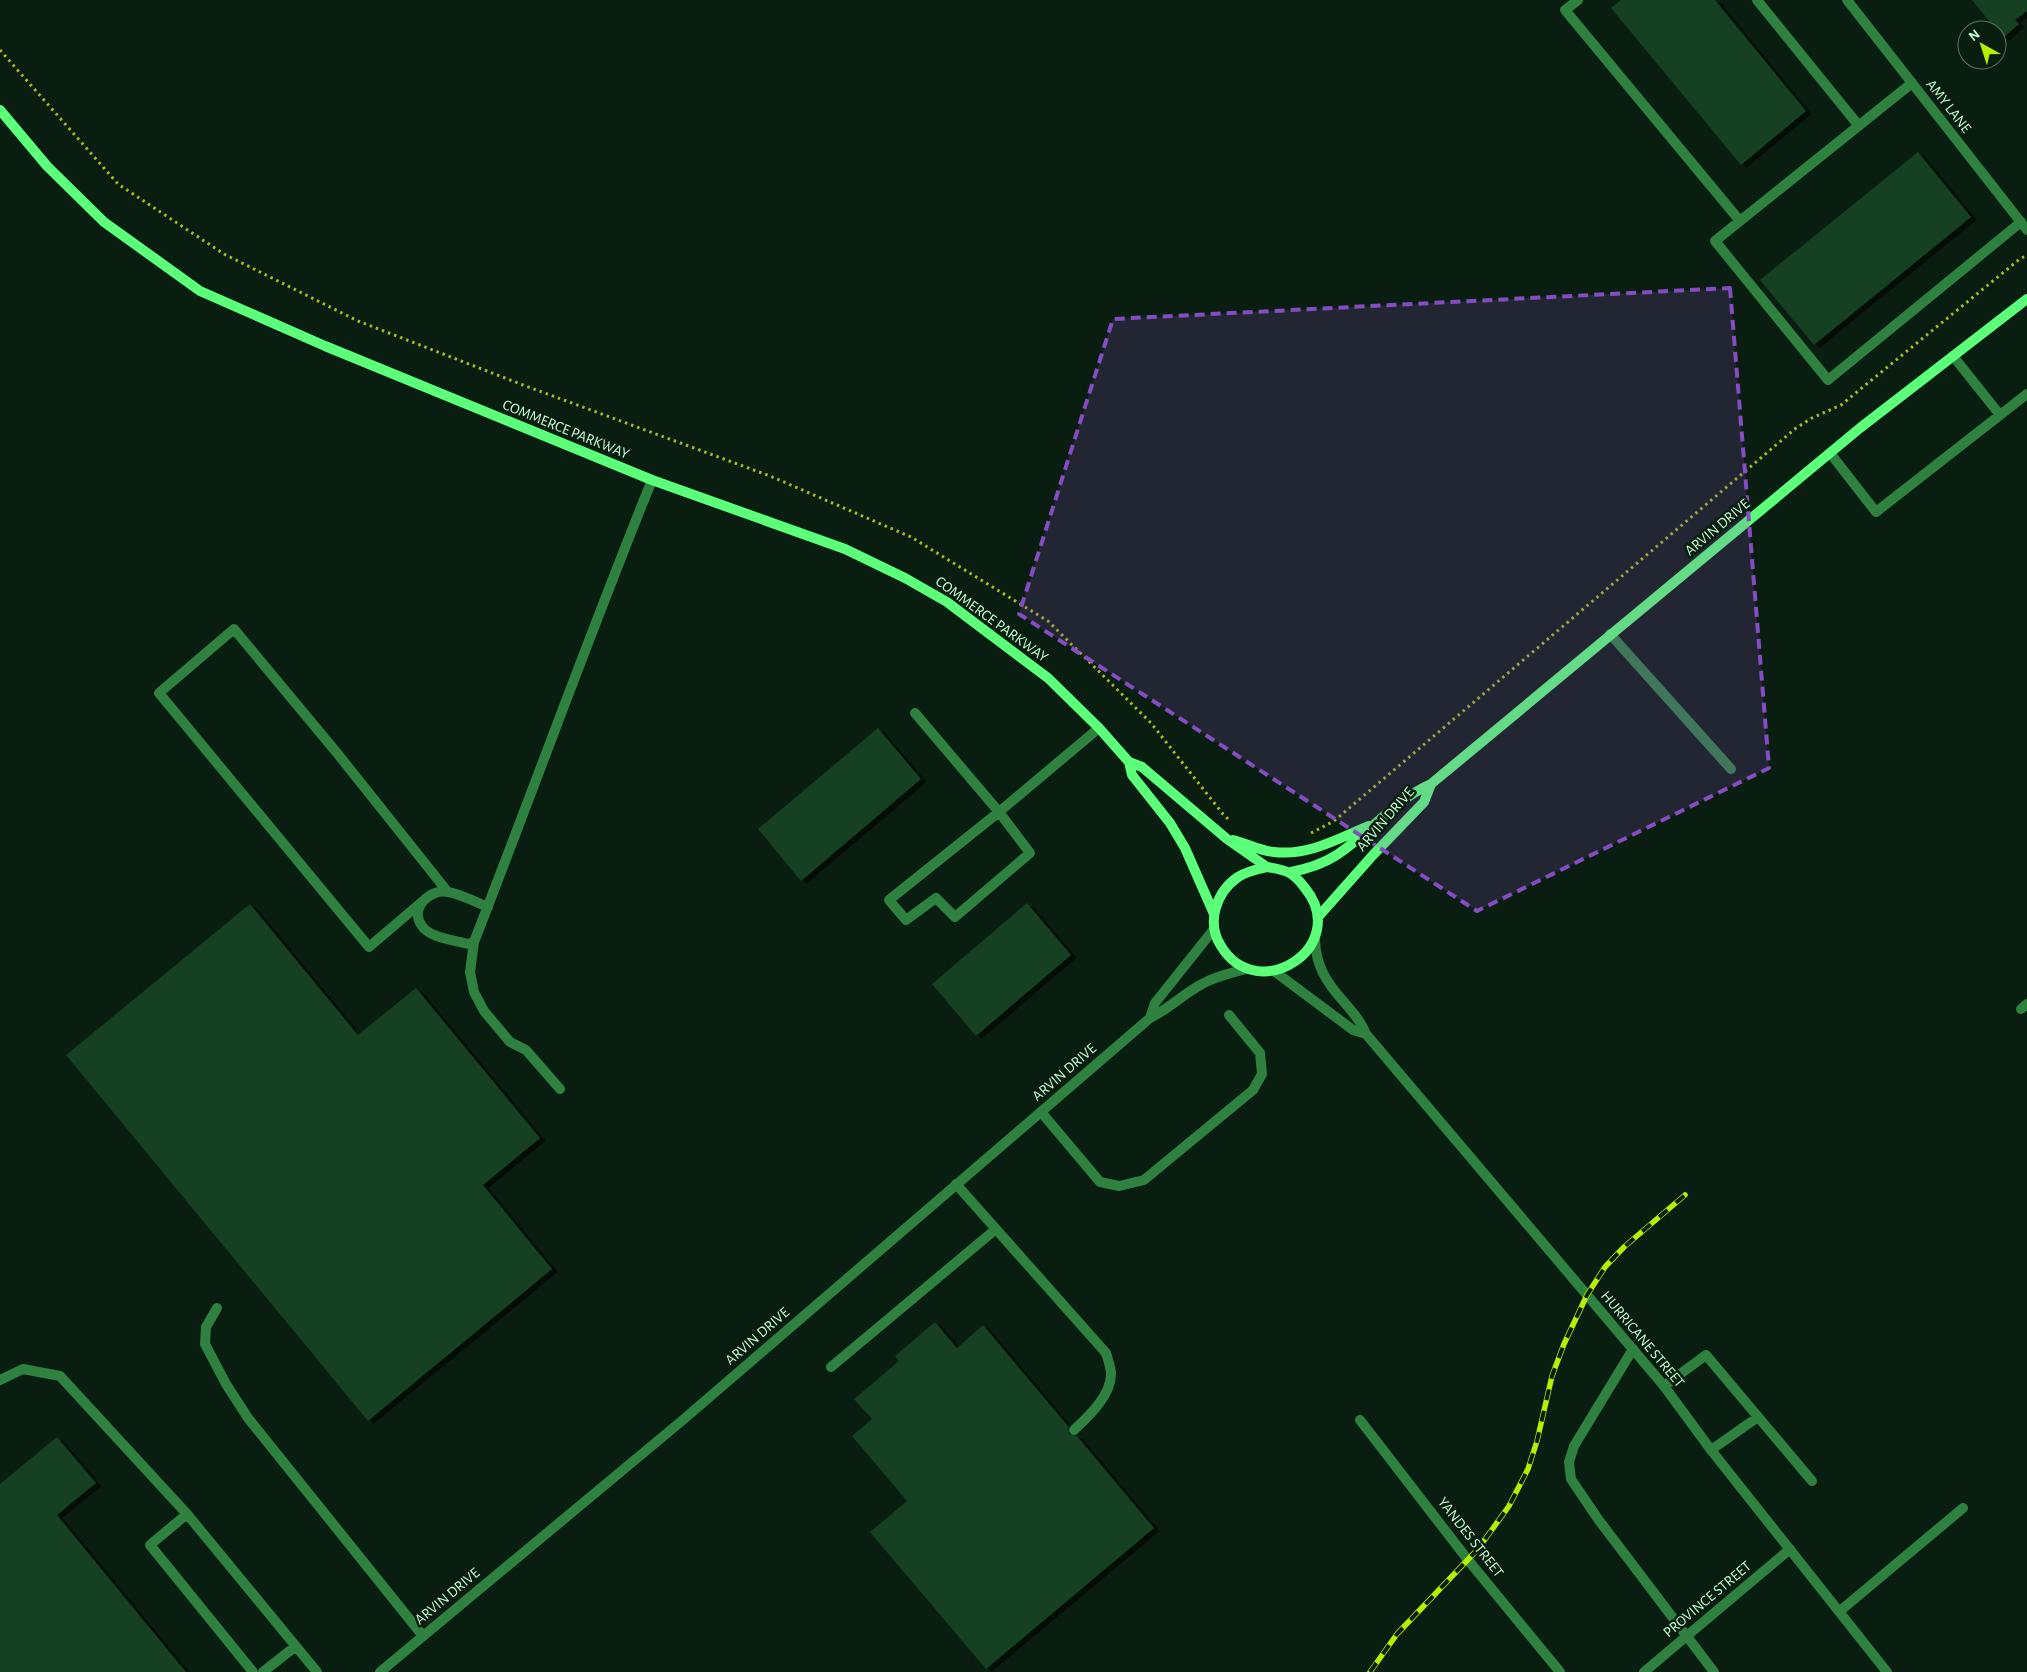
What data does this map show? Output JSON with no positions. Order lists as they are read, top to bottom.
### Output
{
  "streets": {
    "street": [
      "AMY LANE",
      "COMMERCE PARKWAY",
      "ARVIN DRIVE",
      "HURRICANE STREET",
      "YANDES STREET",
      "PROVINCE STREET"
    ]
  },
  "crossings": [
    ["COMMERCE PARKWAY", "ARVIN DRIVE"],
    ["COMMERCE PARKWAY", "HURRICANE STREET"],
    ["ARVIN DRIVE", "HURRICANE STREET"],
    ["HURRICANE STREET", "PROVINCE STREET"]
  ],
  "north": "top left"
}
